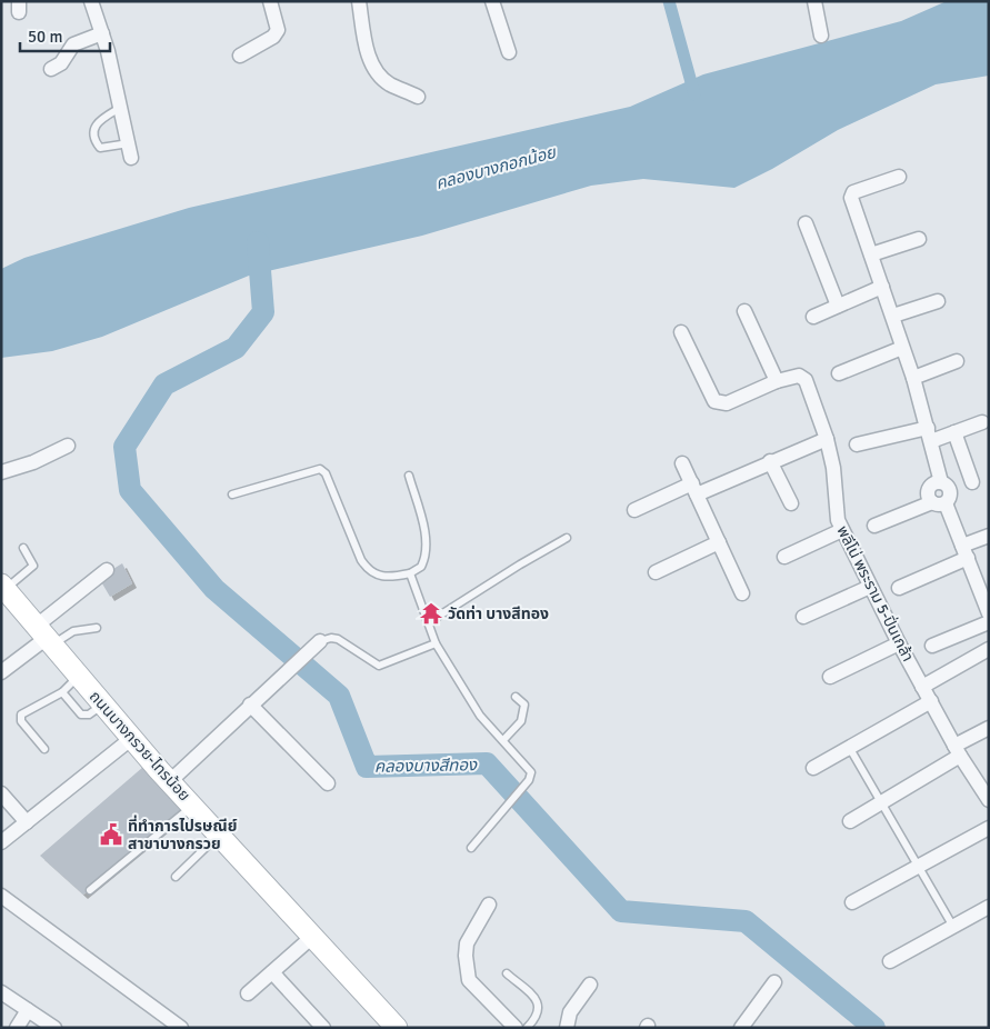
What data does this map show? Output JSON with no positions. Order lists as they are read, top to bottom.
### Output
{
  "streets": {
    "main road": ["ถนนบางกรวย-ไทรน้อย"],
    "street": ["พลีโน่ พระราม 5-ปิ่นเกล้า"]
  },
  "water": ["คลองบางกอกน้อย", "คลองบางสีทอง"],
  "places": {
    "temple": ["วัดท่า บางสีทอง"],
    "public building": ["ที่ทำการไปรษณีย์ สาขาบางกรวย"]
  },
  "scale_bar": "50 m"
}
